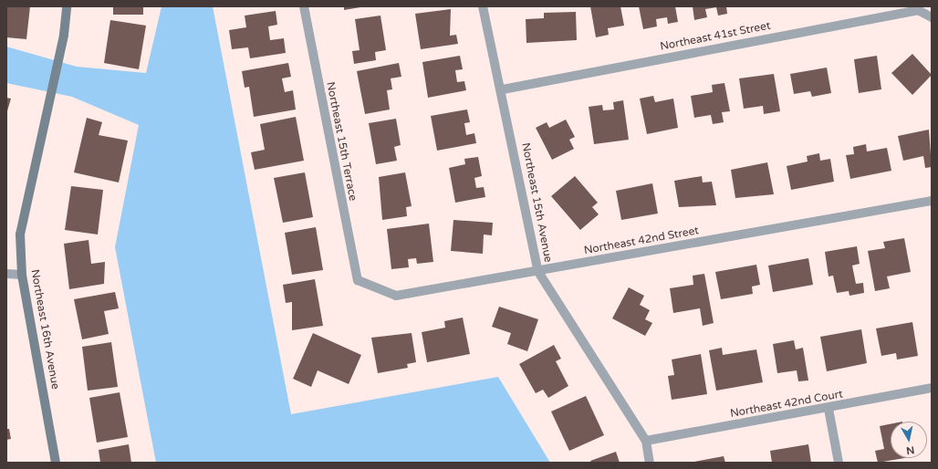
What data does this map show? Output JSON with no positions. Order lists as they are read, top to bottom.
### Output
{
  "streets": {
    "street": [
      "Northeast 41st Street",
      "Northeast 15th Terrace",
      "Northeast 15th Avenue",
      "Northeast 42nd Street",
      "Northeast 16th Avenue",
      "Northeast 42nd Court"
    ]
  },
  "crossings": [
    ["Northeast 41st Street", "Northeast 15th Avenue"],
    ["Northeast 15th Terrace", "Northeast 42nd Street"],
    ["Northeast 15th Avenue", "Northeast 42nd Street"],
    ["Northeast 15th Avenue", "Northeast 42nd Court"]
  ],
  "north": "bottom"
}
